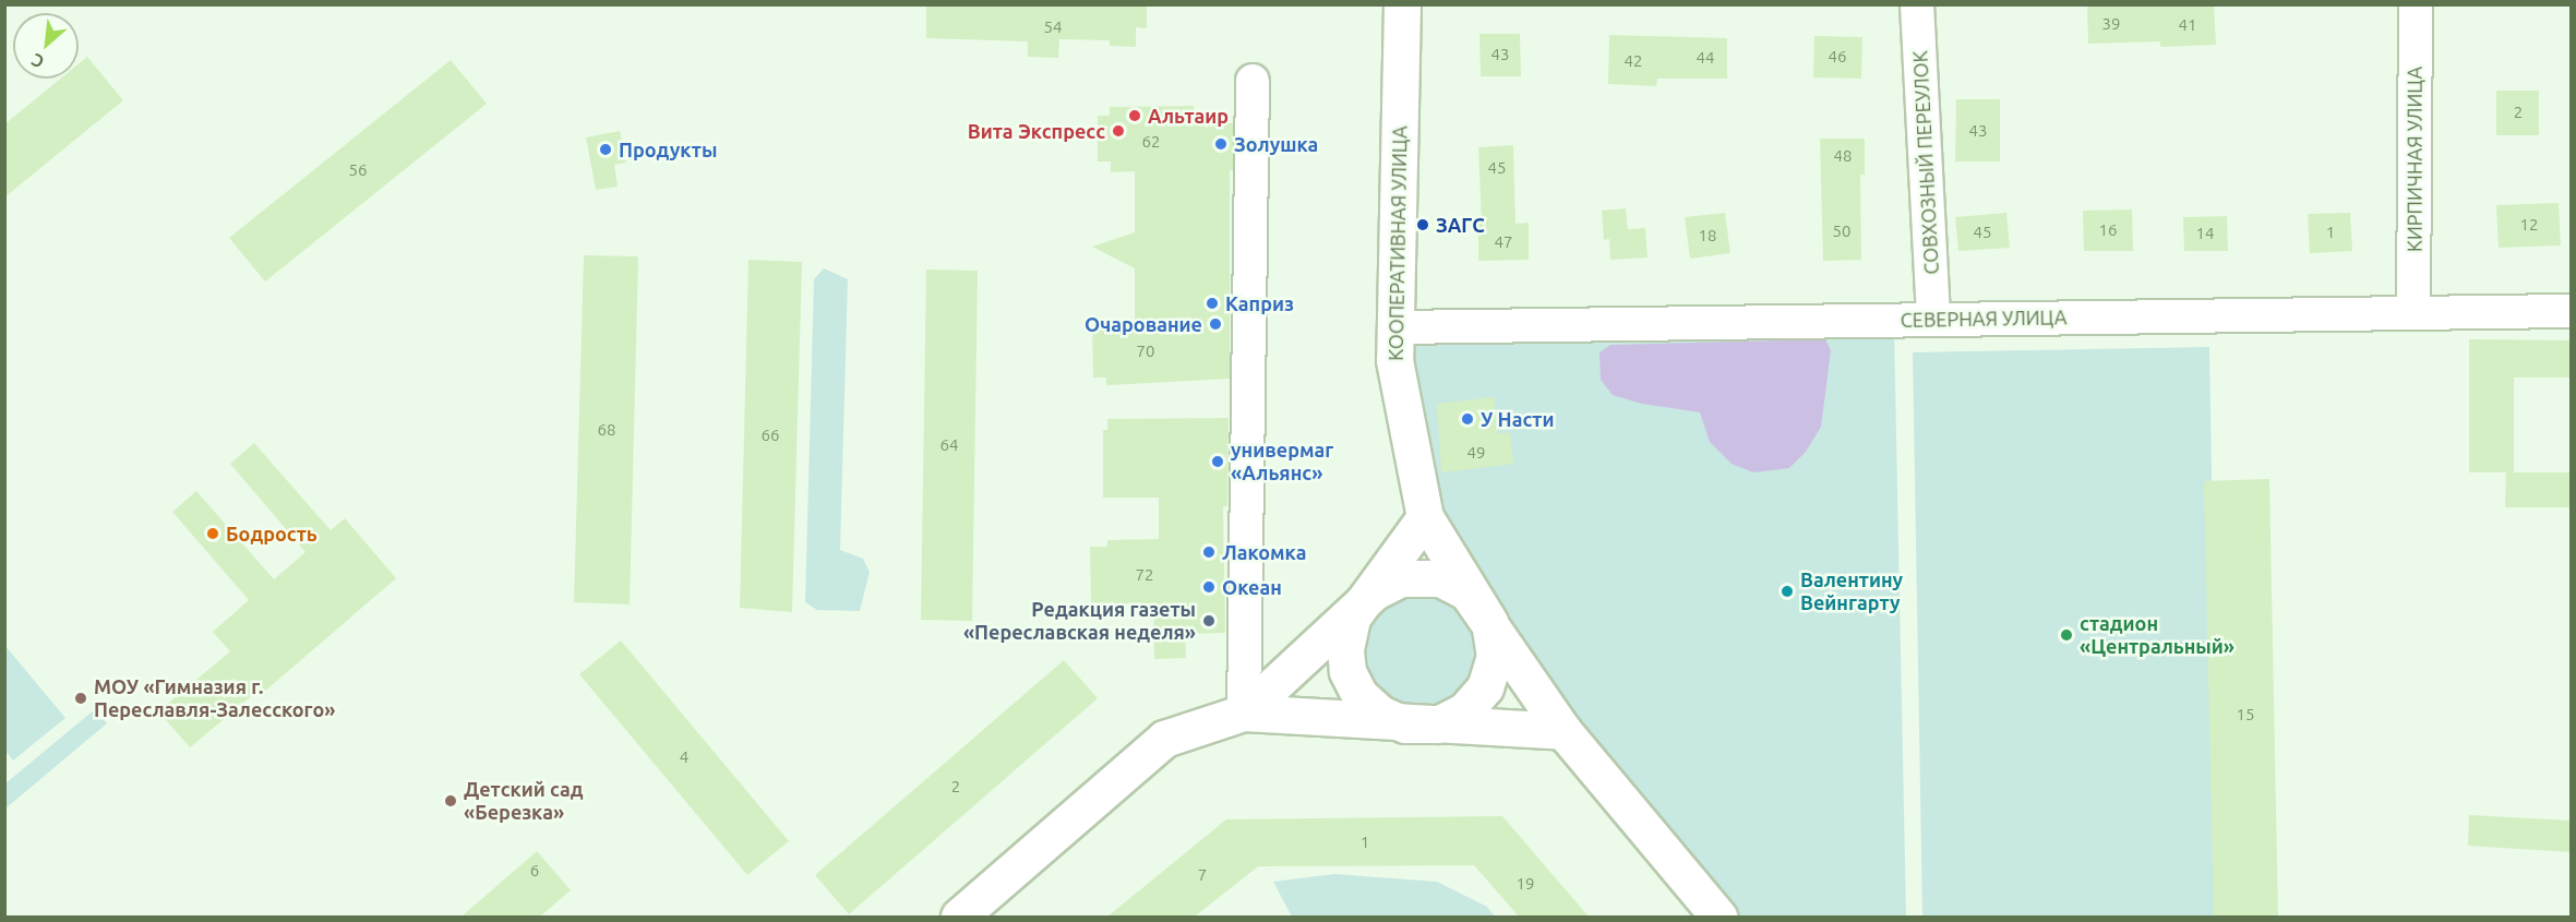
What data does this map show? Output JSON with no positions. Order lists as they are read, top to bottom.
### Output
{
  "streets": {
    "main road": ["КООПЕРАТИВНАЯ УЛИЦА"],
    "street": ["КИРПИЧНАЯ УЛИЦА", "СОВХОЗНЫЙ ПЕРЕУЛОК", "СЕВЕРНАЯ УЛИЦА"]
  },
  "crossings": [
    ["КИРПИЧНАЯ УЛИЦА", "СЕВЕРНАЯ УЛИЦА"],
    ["СОВХОЗНЫЙ ПЕРЕУЛОК", "СЕВЕРНАЯ УЛИЦА"],
    ["КООПЕРАТИВНАЯ УЛИЦА", "СЕВЕРНАЯ УЛИЦА"]
  ],
  "places": [
    "Альтаир",
    "Вита Экспресс",
    "Золушка",
    "Продукты",
    "ЗАГС",
    "Каприз",
    "Очарование",
    "У Насти",
    "универмаг «Альянс»",
    "Бодрость",
    "Лакомка",
    "Океан",
    "Валентину Вейнгарту",
    "Редакция газеты «Переславская неделя»",
    "стадион «Центральный»",
    "МОУ «Гимназия г. Переславля-Залесского»",
    "Детский сад «Березка»"
  ],
  "house_numbers": [
    "39",
    "41",
    "54",
    "43",
    "46",
    "44",
    "42",
    "2",
    "43",
    "62",
    "48",
    "45",
    "56",
    "12",
    "16",
    "50",
    "45",
    "1",
    "14",
    "18",
    "47",
    "70",
    "68",
    "66",
    "64",
    "49",
    "72",
    "15",
    "4",
    "2",
    "1",
    "6",
    "7",
    "19"
  ],
  "north": "bottom left"
}
